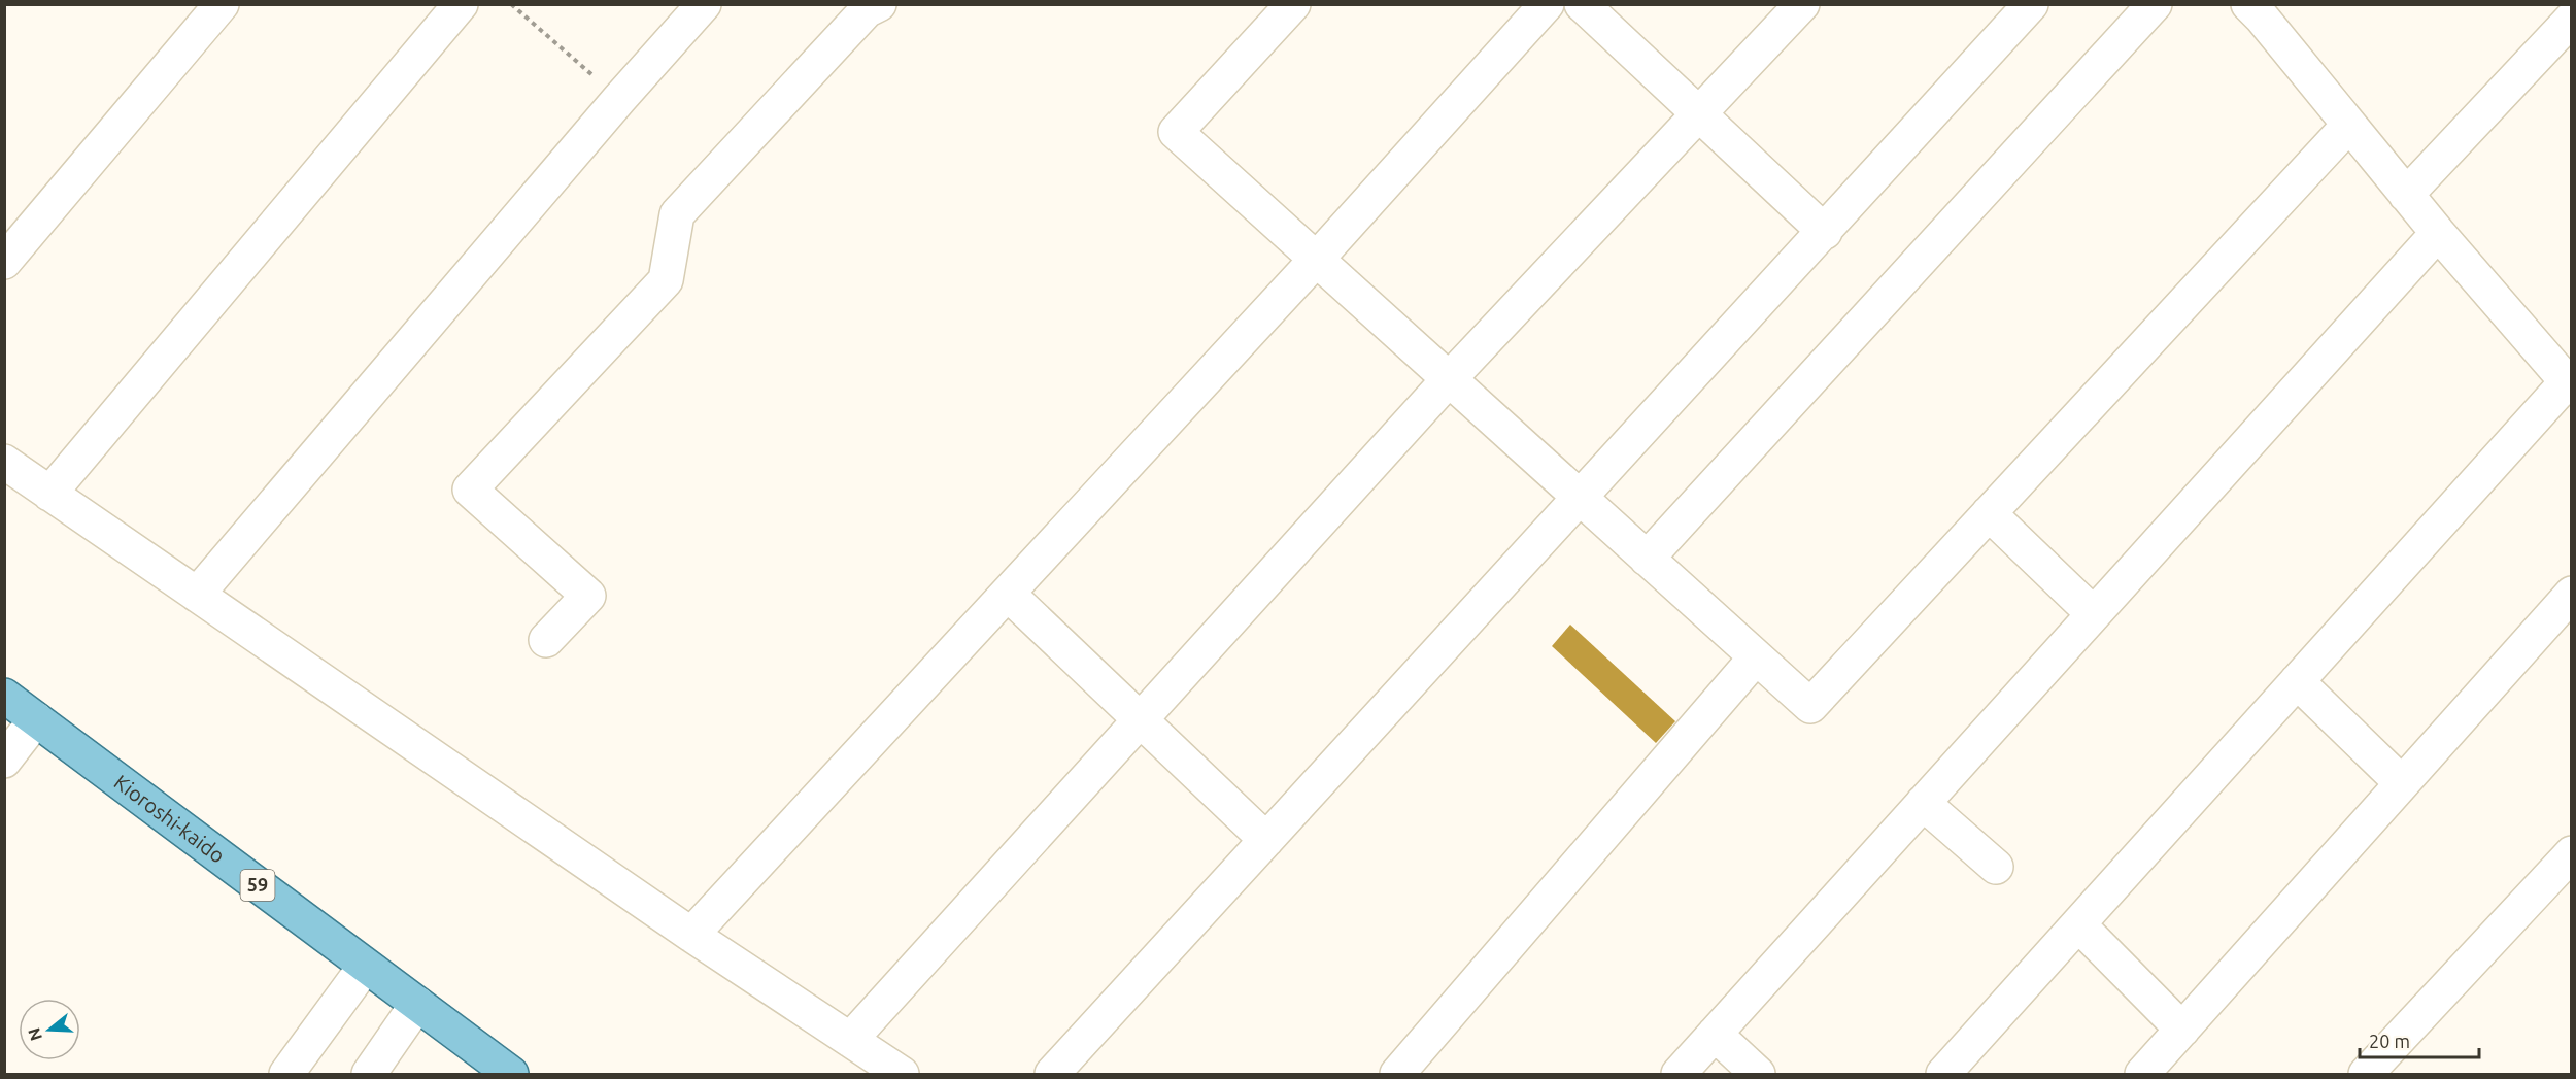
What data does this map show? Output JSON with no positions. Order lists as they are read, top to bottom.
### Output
{
  "streets": {
    "main road": ["Kioroshi-kaido", "59"]
  },
  "scale_bar": "20 m",
  "north": "left"
}
